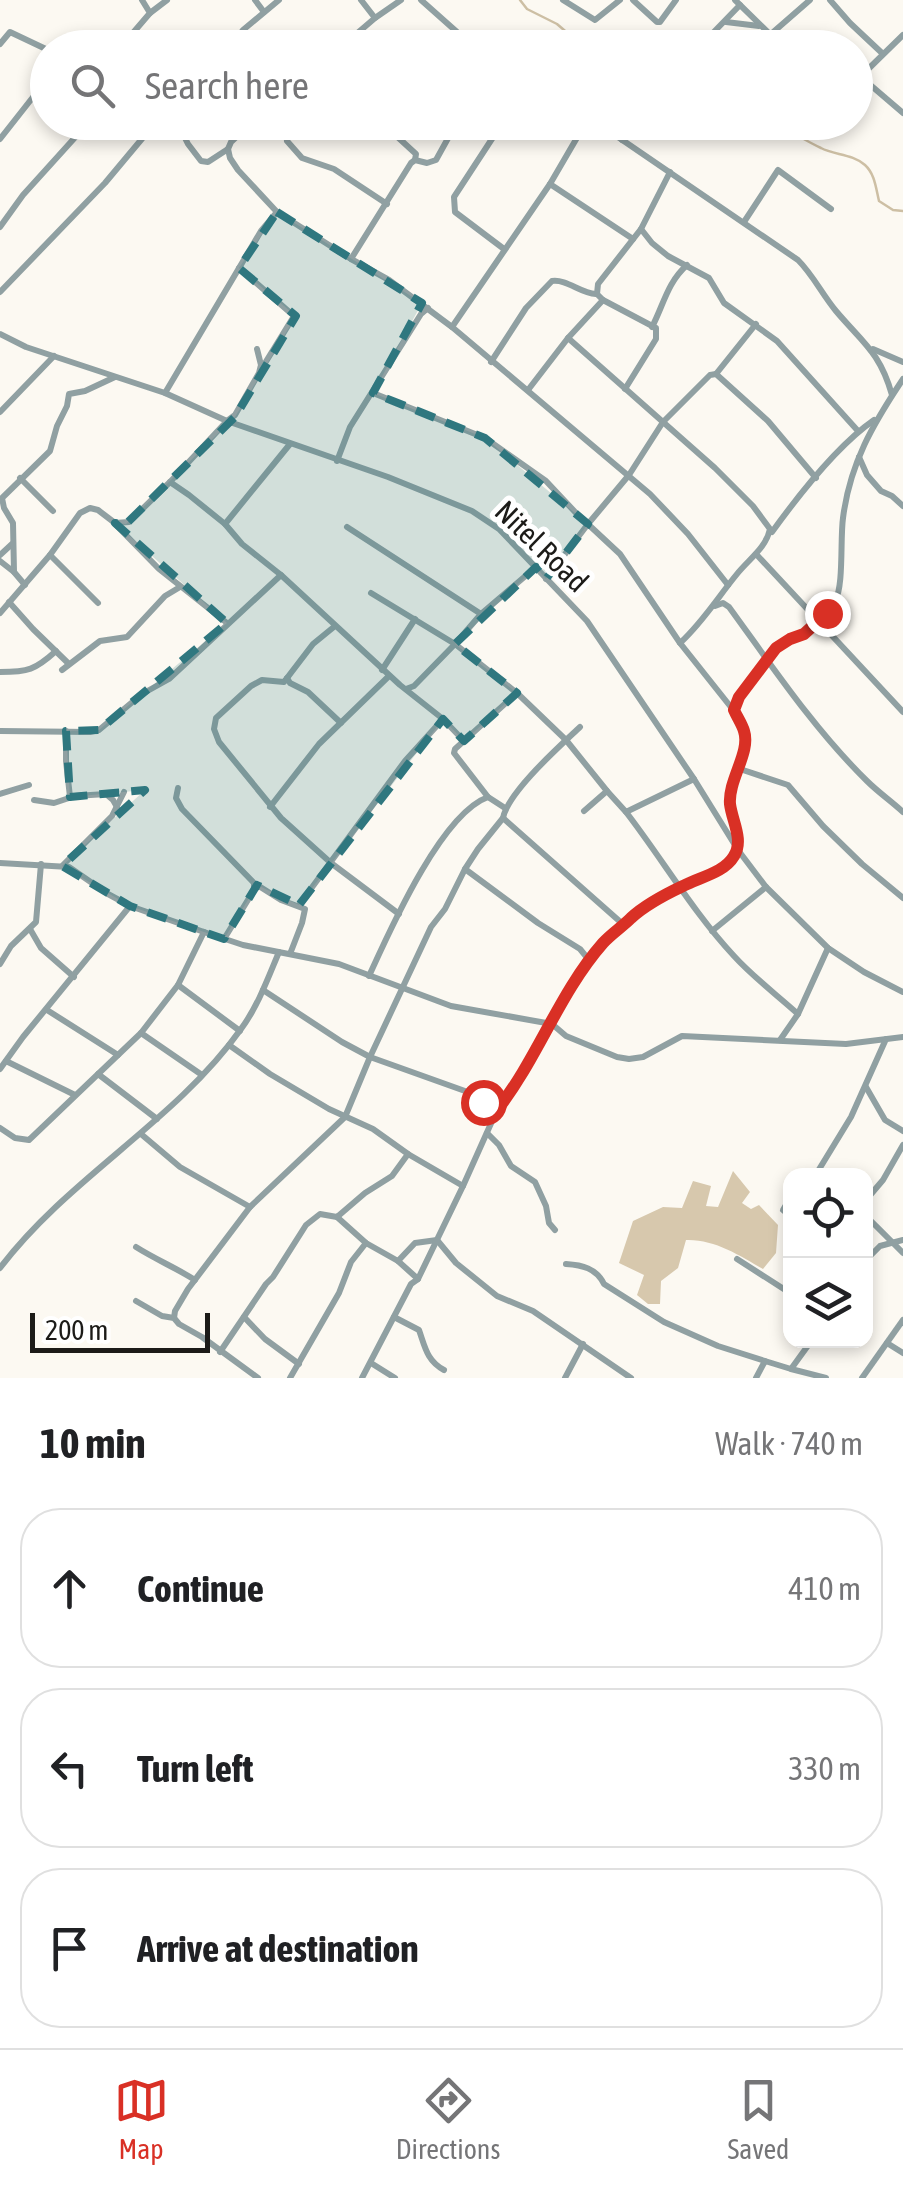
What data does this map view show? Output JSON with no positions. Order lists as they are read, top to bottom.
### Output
{
  "streets": {
    "street": ["Nitel Road"]
  },
  "scale_bar": "200 m",
  "page": {
    "search": "Search here",
    "scale": "200 m",
    "heading": ["10 min", "Walk · 740 m"],
    "list": [
      ["Continue", "410 m"],
      ["Turn left", "330 m"],
      "Arrive at destination"
    ],
    "nav": ["Map", "Directions", "Saved"]
  }
}
